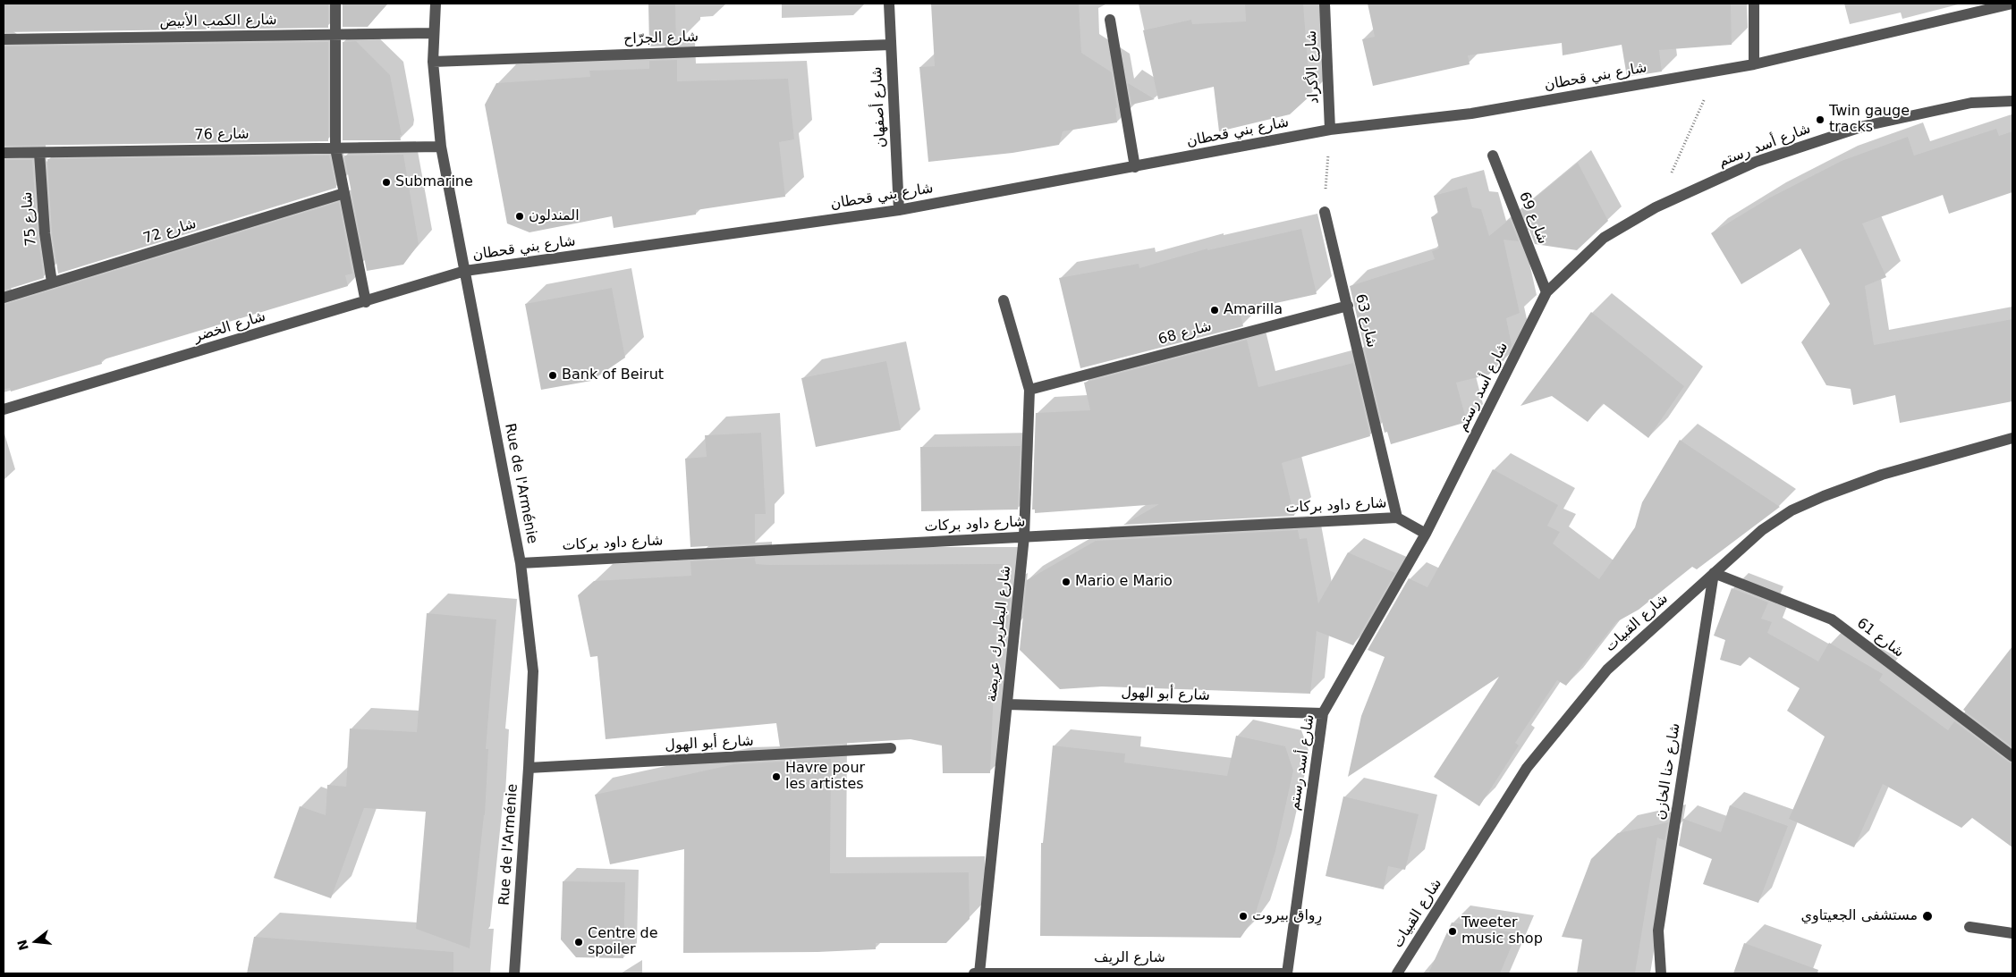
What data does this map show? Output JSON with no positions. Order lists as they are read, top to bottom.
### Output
{
  "streets": {
    "street": [
      "شارع الكمب الأبيض",
      "شارع الجرّاح",
      "شارع الأكراد",
      "شارع بني قحطان",
      "شارع أصفهان",
      "شارع 76",
      "شارع أسد رستم",
      "شارع 69",
      "شارع 75",
      "شارع 72",
      "شارع 63",
      "شارع الخضر",
      "شارع 68",
      "Rue de l'Arménie",
      "شارع داود بركات",
      "شارع القبيات",
      "شارع البطريرك عريضة",
      "شارع 61",
      "شارع أبو الهول",
      "شارع حنا الخازن",
      "شارع الريف"
    ]
  },
  "crossings": [
    ["شارع الكمب الأبيض", "Rue de l'Arménie"],
    ["شارع الجرّاح", "شارع أصفهان"],
    ["شارع الجرّاح", "Rue de l'Arménie"],
    ["شارع الأكراد", "شارع بني قحطان"],
    ["شارع بني قحطان", "شارع أصفهان"],
    ["شارع بني قحطان", "شارع الخضر"],
    ["شارع بني قحطان", "Rue de l'Arménie"],
    ["شارع 76", "شارع 75"],
    ["شارع 76", "Rue de l'Arménie"],
    ["شارع أسد رستم", "شارع 69"],
    ["شارع أسد رستم", "شارع داود بركات"],
    ["شارع أسد رستم", "شارع أبو الهول"],
    ["شارع أسد رستم", "شارع الريف"],
    ["شارع 75", "شارع 72"],
    ["شارع 63", "شارع 68"],
    ["شارع 63", "شارع داود بركات"],
    ["شارع الخضر", "Rue de l'Arménie"],
    ["شارع 68", "شارع البطريرك عريضة"],
    ["Rue de l'Arménie", "شارع داود بركات"],
    ["Rue de l'Arménie", "شارع أبو الهول"],
    ["شارع داود بركات", "شارع البطريرك عريضة"],
    ["شارع القبيات", "شارع 61"],
    ["شارع القبيات", "شارع حنا الخازن"],
    ["شارع البطريرك عريضة", "شارع أبو الهول"],
    ["شارع البطريرك عريضة", "شارع الريف"],
    ["شارع 61", "شارع حنا الخازن"]
  ],
  "places": [
    "Twin gauge tracks",
    "Submarine",
    "المندلون",
    "Amarilla",
    "Bank of Beirut",
    "Mario e Mario",
    "Havre pour les artistes",
    "رِواق بيروت",
    "مستشفى الجعيتاوي",
    "Tweeter music shop",
    "Centre de spoiler"
  ],
  "north": "left"
}
